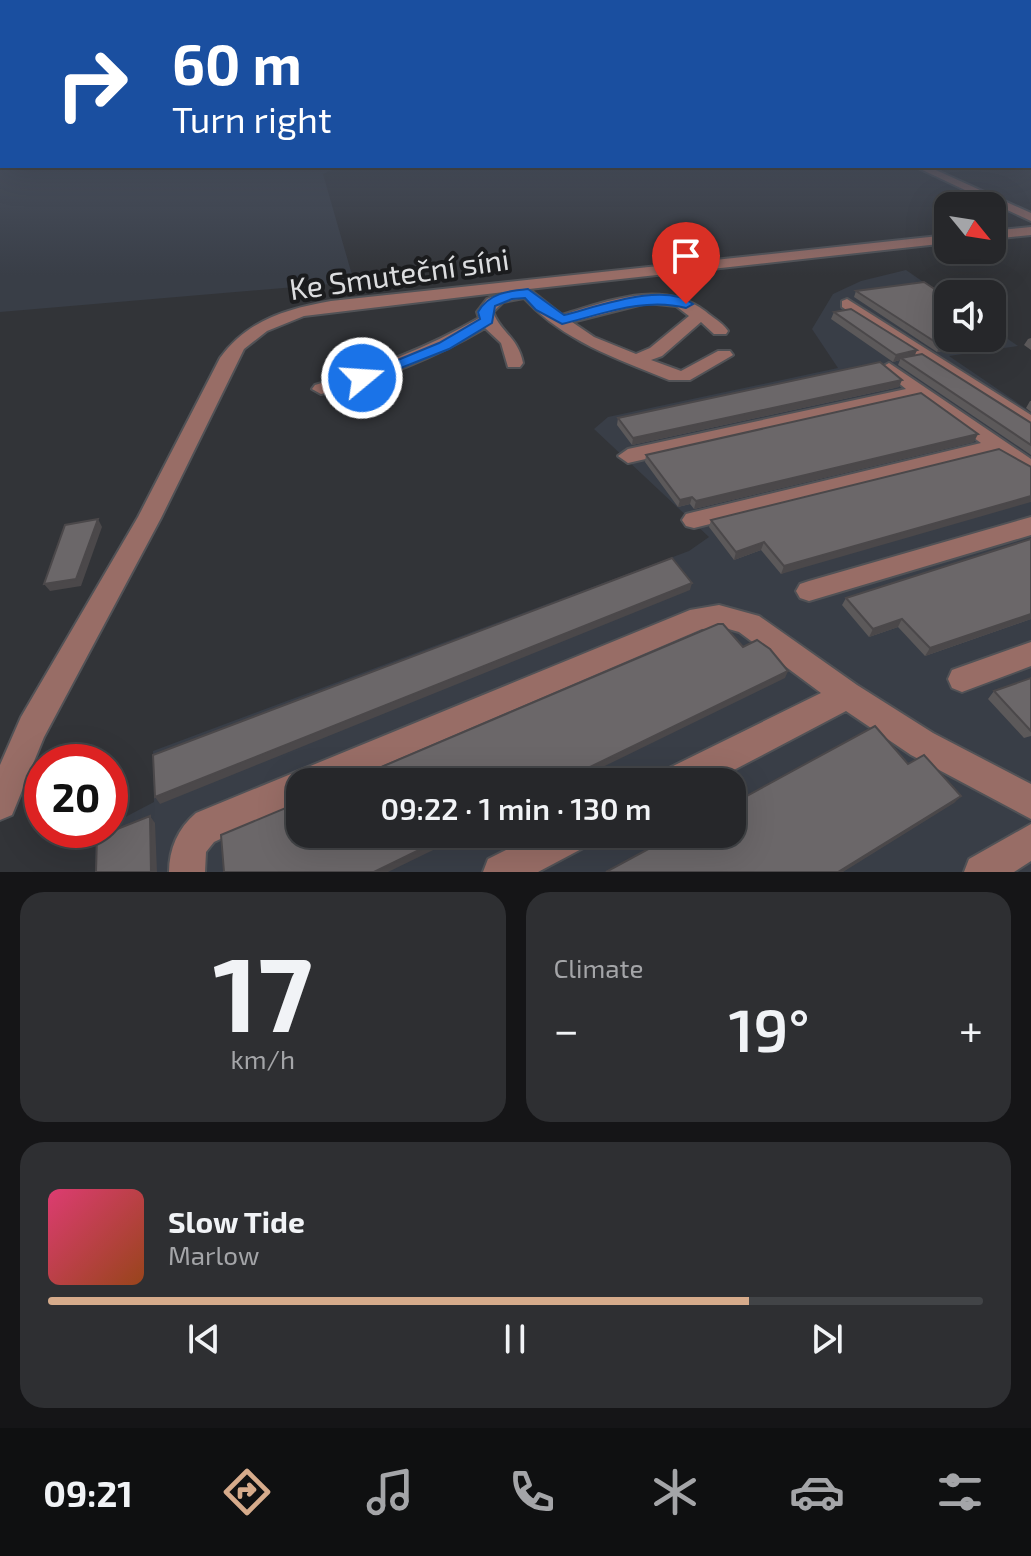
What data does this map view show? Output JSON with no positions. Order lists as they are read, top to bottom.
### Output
{
  "streets": {
    "street": ["Ke Smuteční síni"]
  },
  "north": "bottom right",
  "page": {
    "turn": ["60 m", "Turn right"],
    "limit": "20",
    "trip": "09:22 · 1 min · 130 m",
    "tile": [
      ["17", "km/h"],
      "Climate"
    ],
    "heat": ["−", "19°", "+"],
    "song": ["Slow Tide", "Marlow"],
    "tabs": "09:21"
  }
}
